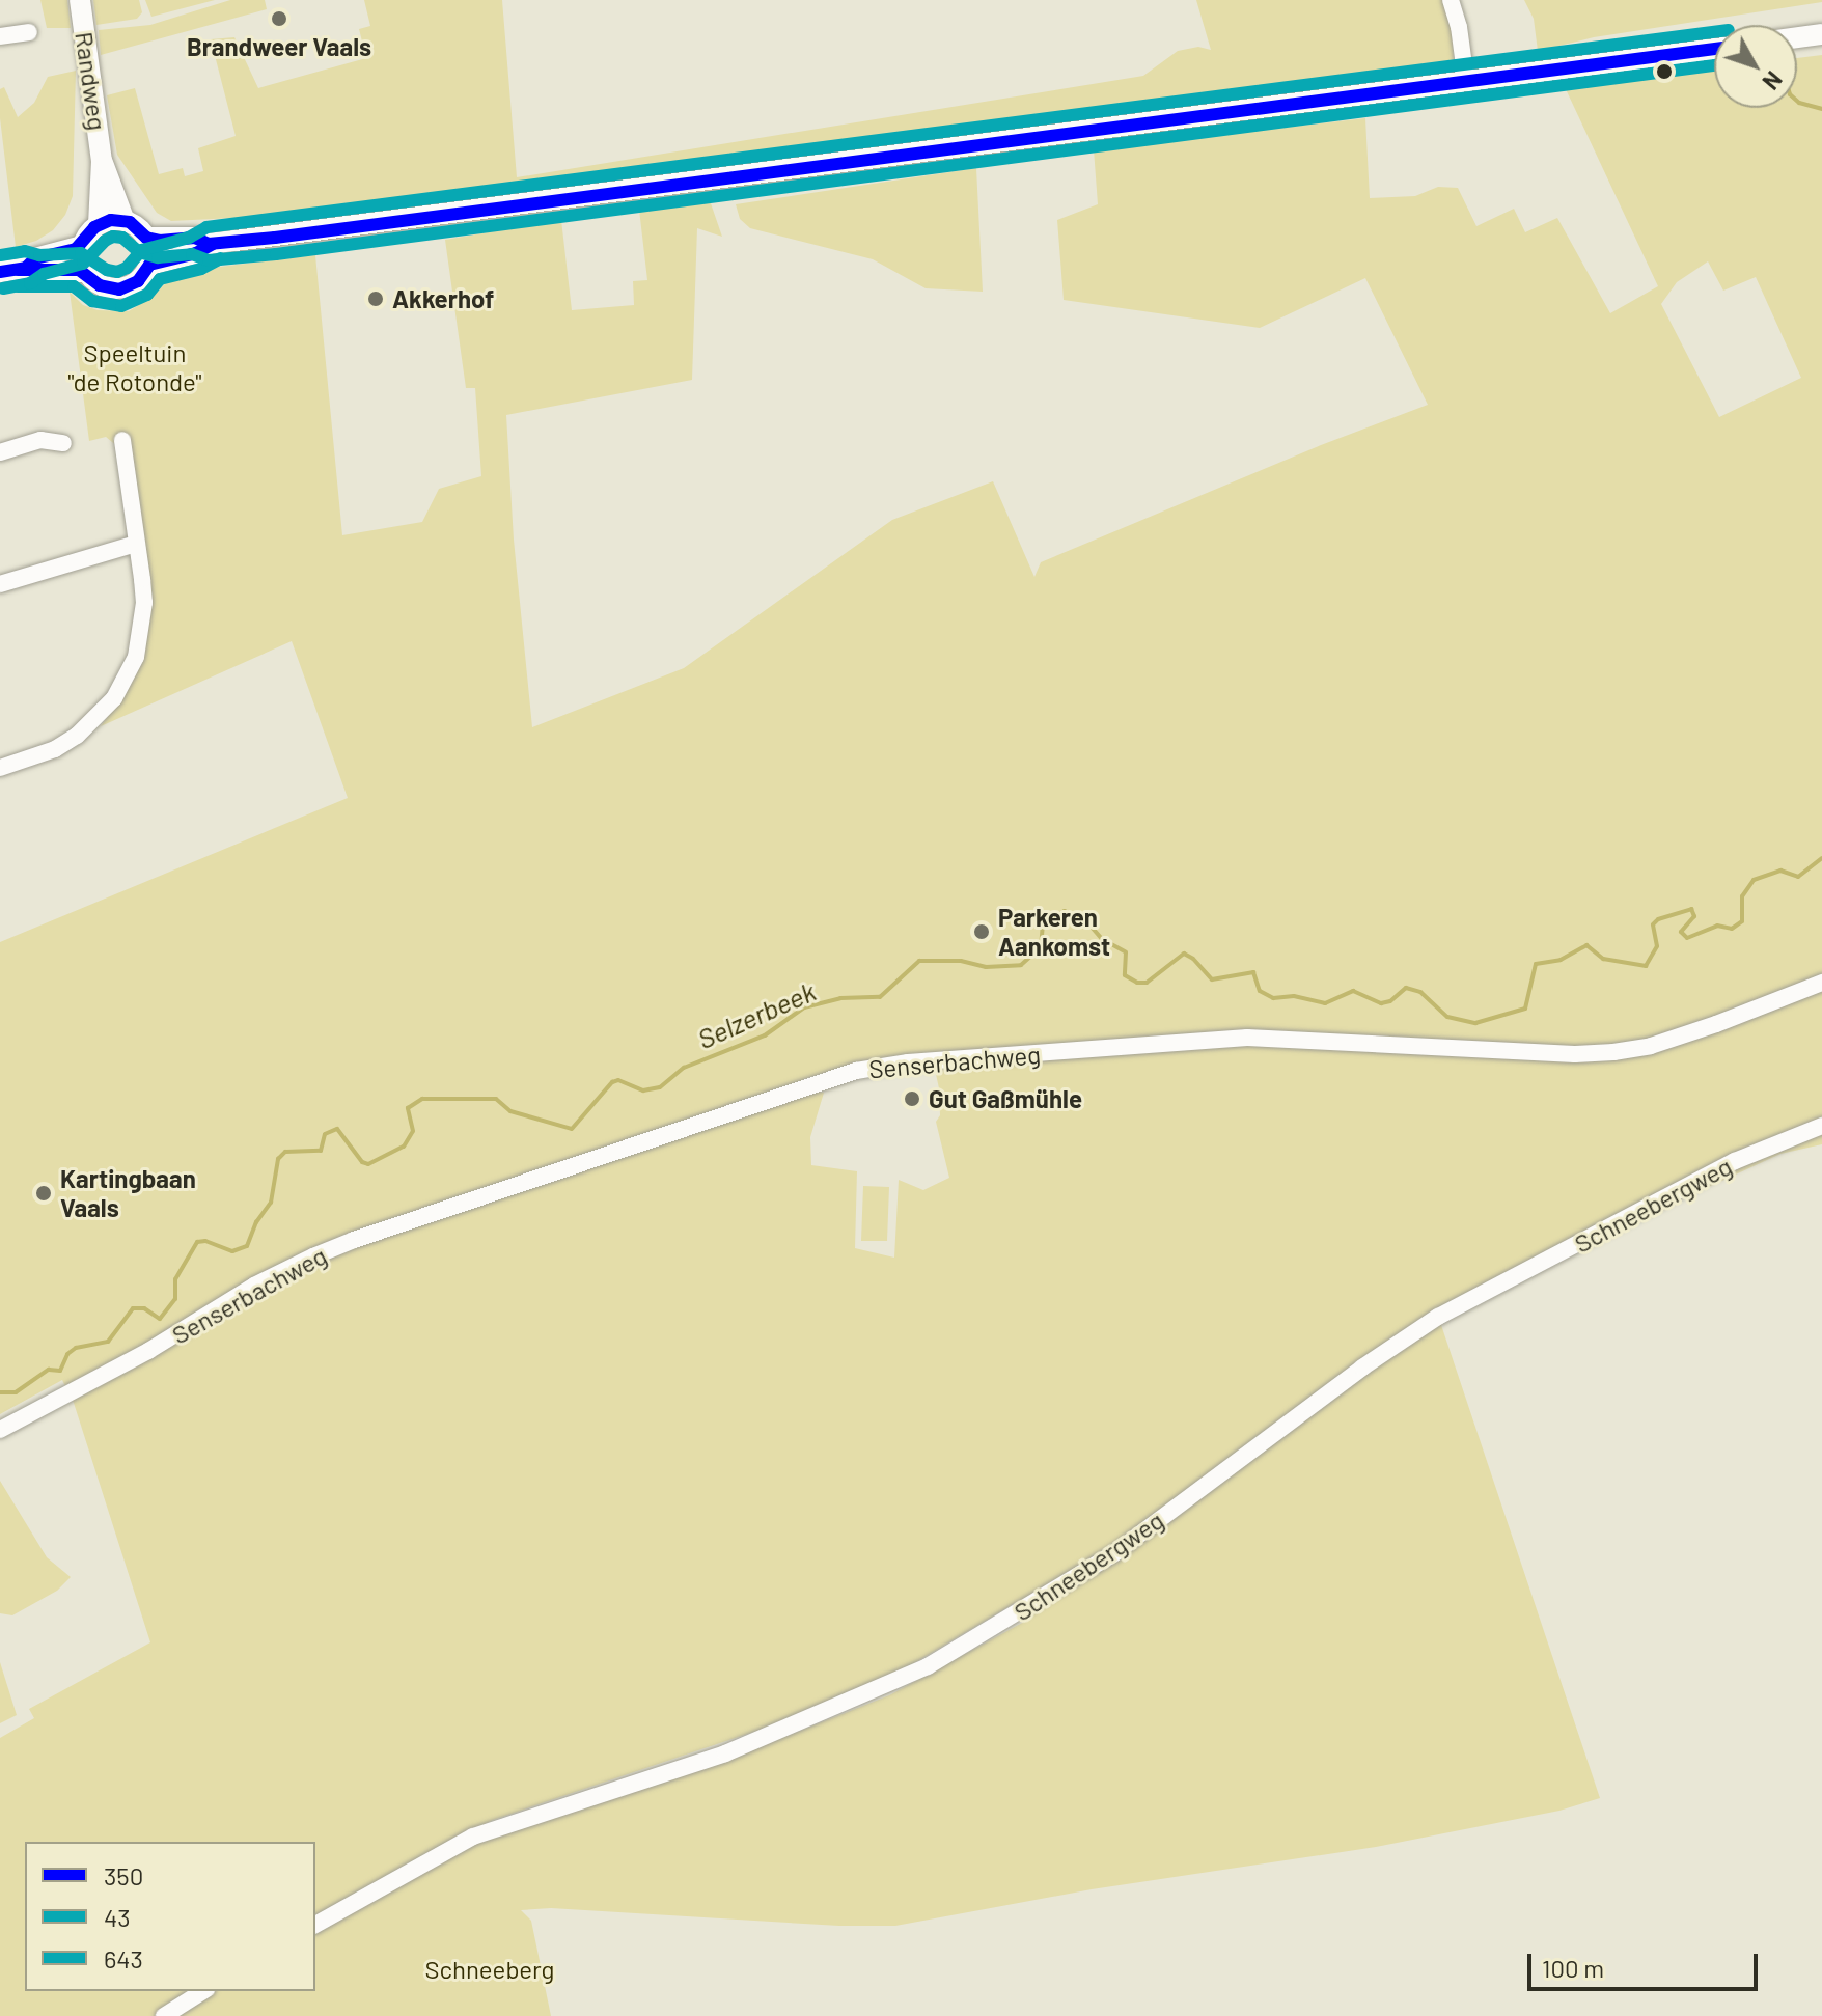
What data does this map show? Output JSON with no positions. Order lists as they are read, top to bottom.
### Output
{
  "streets": {
    "main road": ["Randweg"],
    "street": ["Senserbachweg", "Schneebergweg"]
  },
  "water": ["Selzerbeek"],
  "parks": ["Speeltuin \"de Rotonde\"", "Schneeberg"],
  "places": [
    "Brandweer Vaals",
    "Akkerhof",
    "Parkeren Aankomst",
    "Gut Gaßmühle",
    "Kartingbaan Vaals"
  ],
  "lines": ["transit line 643", "transit line 350", "transit line 43"],
  "legend": ["350", "43", "643"],
  "scale_bar": "100 m",
  "north": "bottom right"
}
